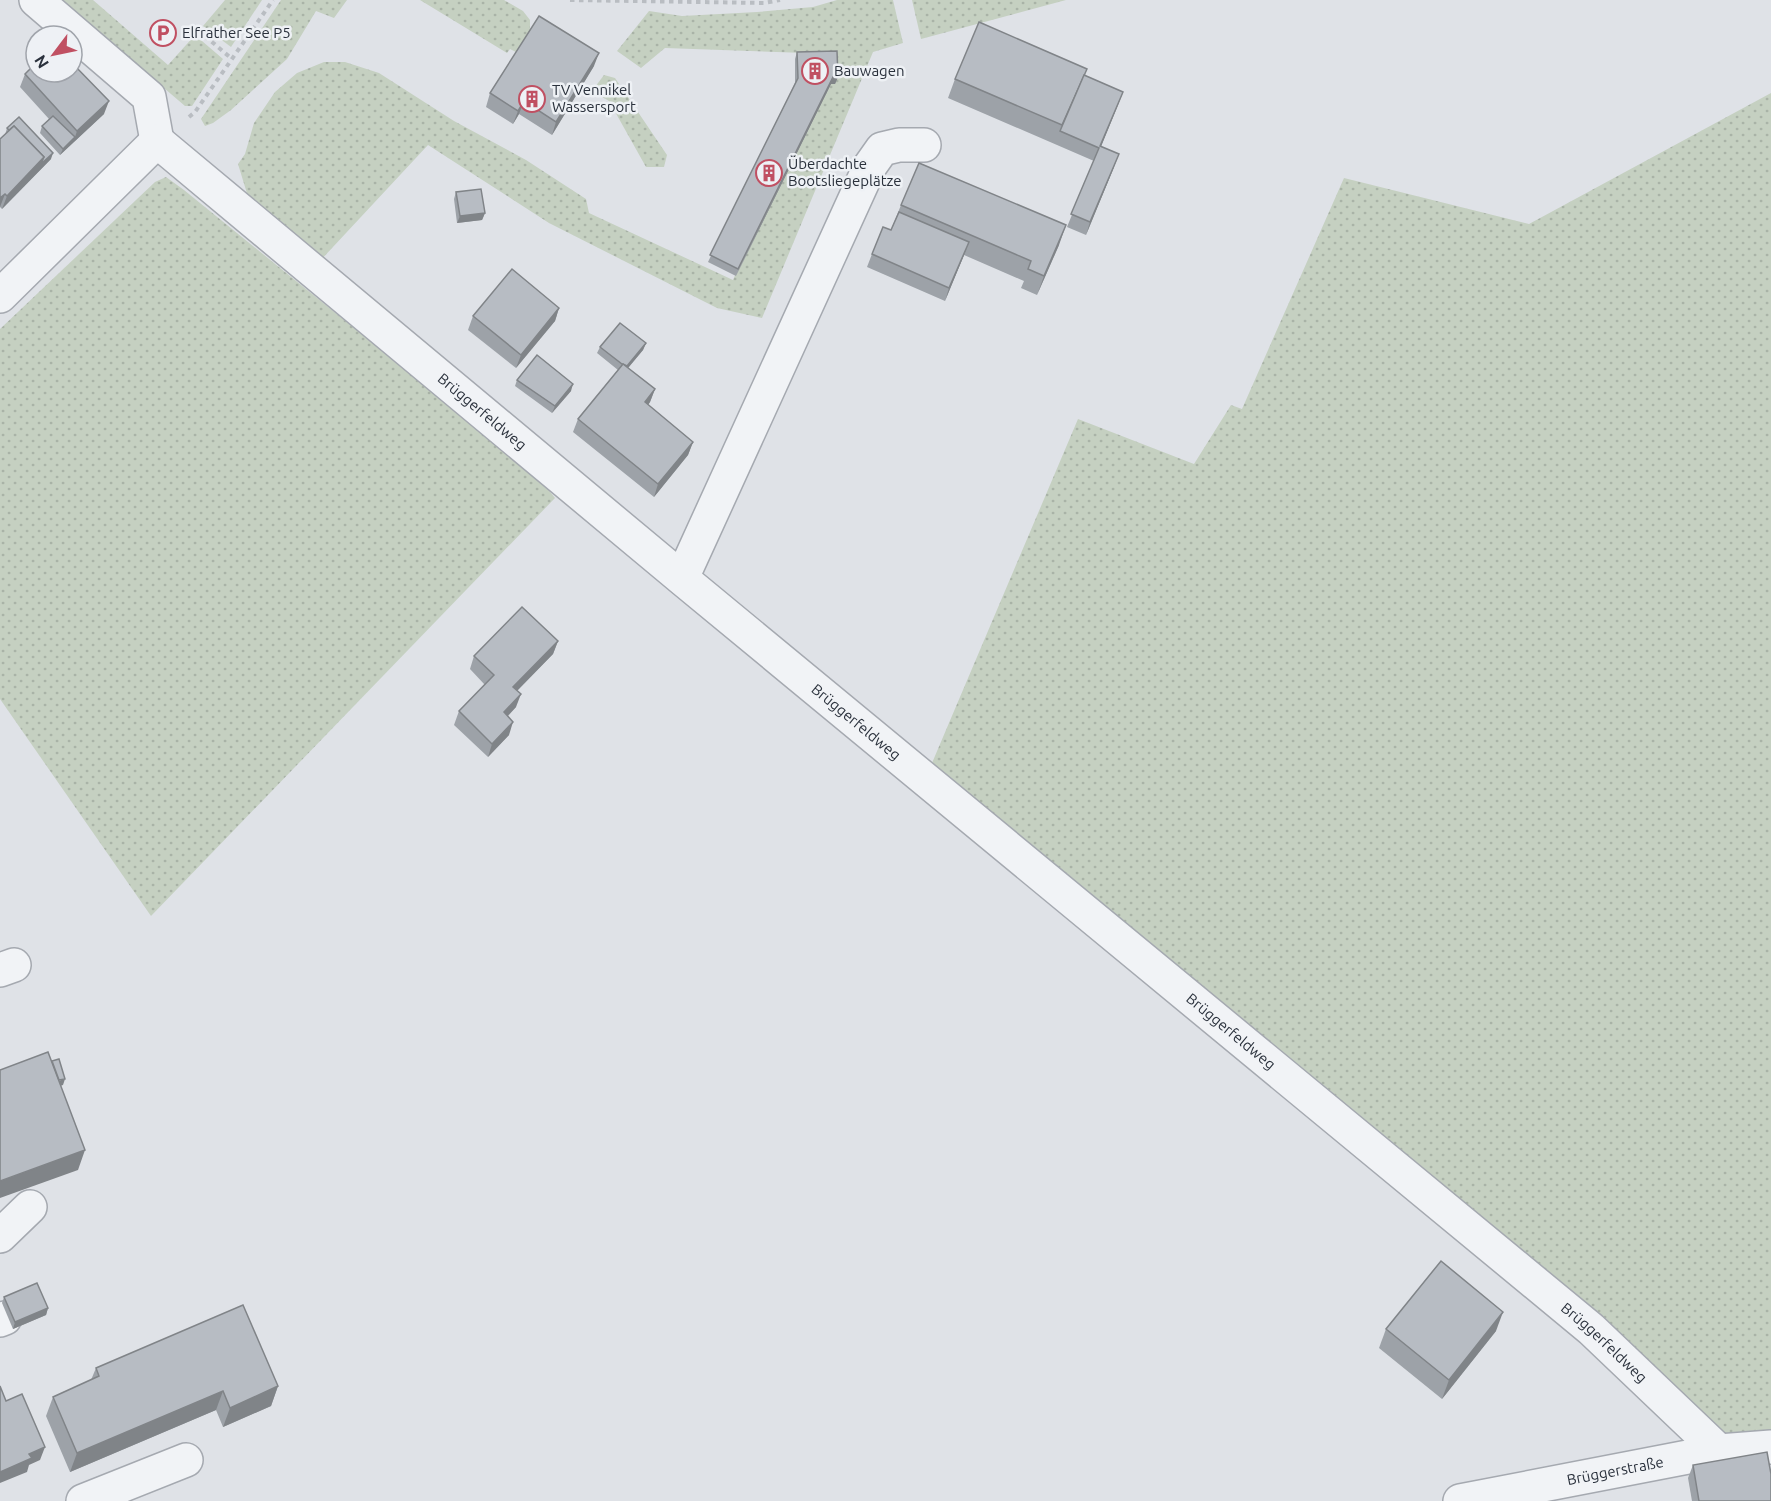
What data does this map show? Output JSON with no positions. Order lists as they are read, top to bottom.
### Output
{
  "streets": {
    "street": ["Brüggerfeldweg", "Brüggerstraße"]
  },
  "crossings": [
    ["Brüggerfeldweg", "Brüggerstraße"]
  ],
  "places": {
    "parking": ["Elfrather See P5"],
    "building": ["Bauwagen", "TV Vennikel Wassersport", "Überdachte Bootsliegeplätze"]
  },
  "north": "bottom left"
}
